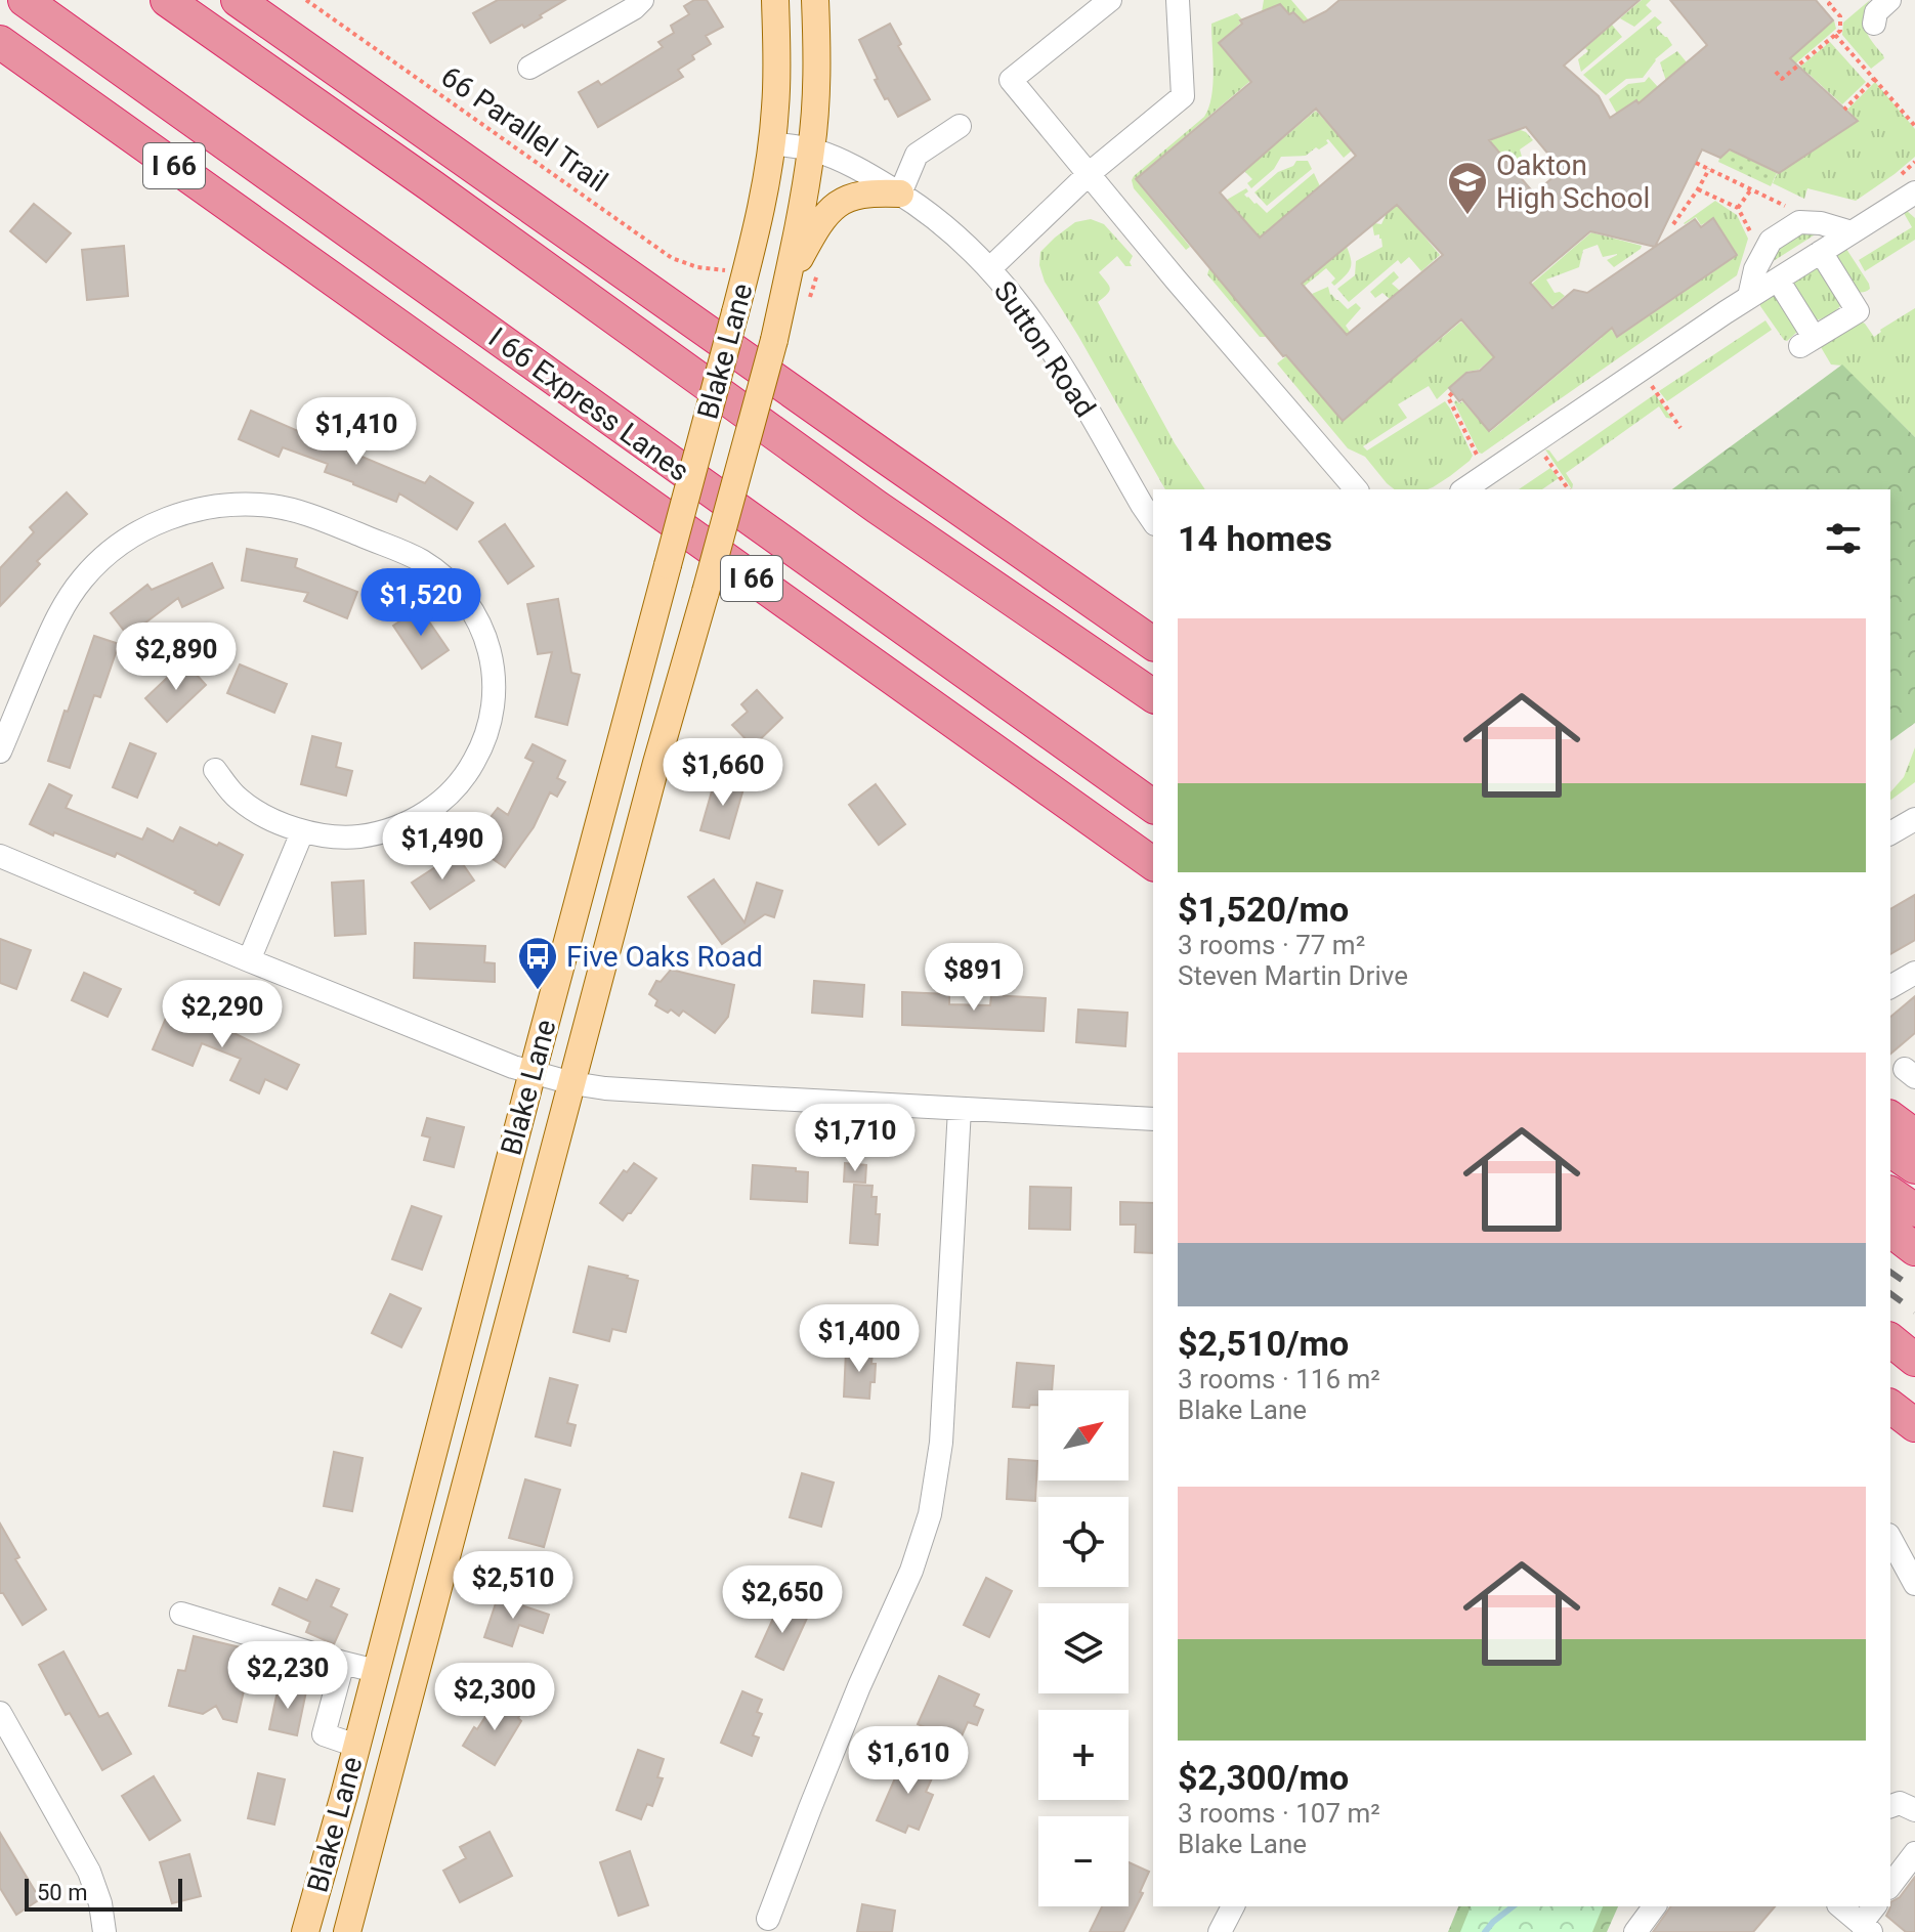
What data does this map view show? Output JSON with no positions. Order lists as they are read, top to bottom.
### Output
{
  "streets": {
    "highway": ["I 66", "I 66 Express Lanes"],
    "main road": ["Blake Lane"],
    "street": ["Sutton Road"],
    "path": ["66 Parallel Trail"]
  },
  "crossings": [
    ["Sutton Road", "Blake Lane"]
  ],
  "places": {
    "school or university": ["Oakton High School"],
    "bus stop": ["Five Oaks Road"]
  },
  "scale_bar": "50 m",
  "north": "top right",
  "page": {
    "price": [
      "$1,410",
      "$1,520",
      "$2,890",
      "$1,660",
      "$1,490",
      "$891",
      "$2,290",
      "$1,710",
      "$1,400",
      "$2,510",
      "$2,650",
      "$2,230",
      "$2,300",
      "$1,610"
    ],
    "heading": "14 homes",
    "list": [
      {
        "name": "$1,520/mo",
        "note": "3 rooms · 77 m² · Steven Martin Drive"
      },
      {
        "name": "$2,510/mo",
        "note": "3 rooms · 116 m² · Blake Lane"
      },
      {
        "name": "$2,300/mo",
        "note": "3 rooms · 107 m² · Blake Lane"
      }
    ],
    "map_buttons": ["+", "−"],
    "scale": "50 m"
  }
}
